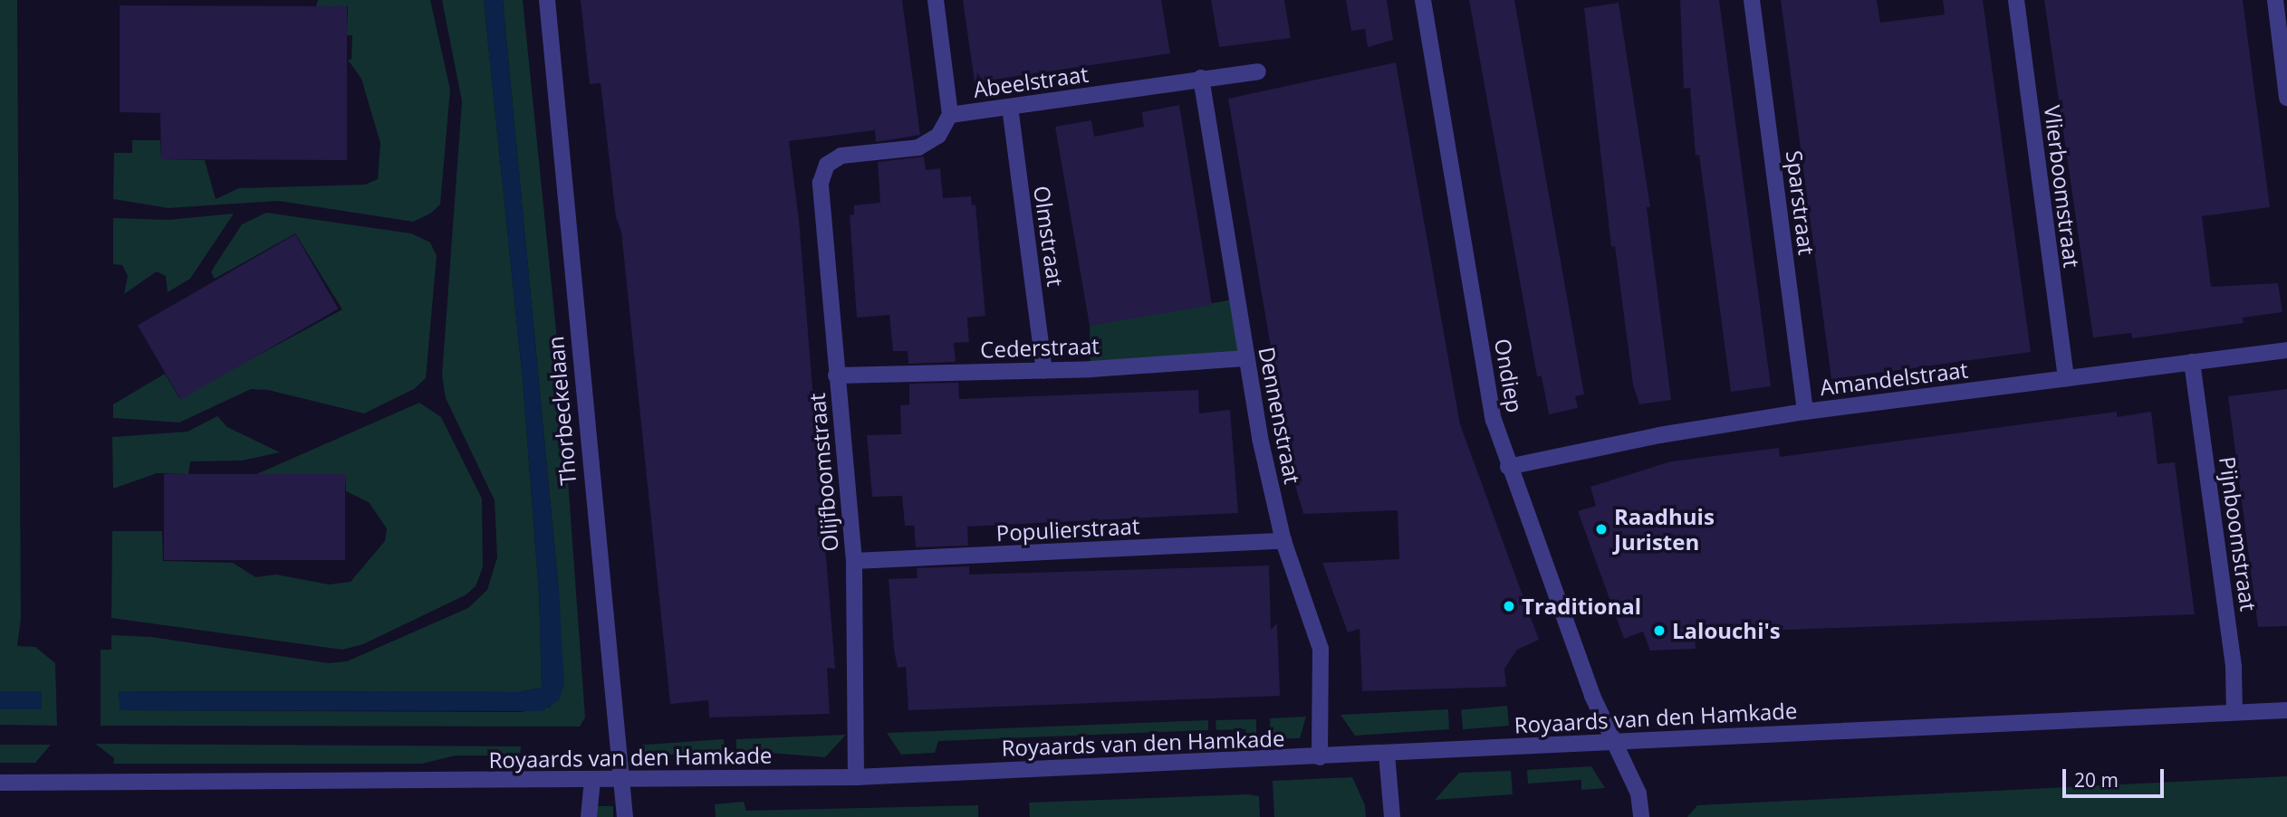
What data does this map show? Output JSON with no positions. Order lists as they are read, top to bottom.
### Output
{
  "streets": {
    "street": [
      "Abeelstraat",
      "Vlierboomstraat",
      "Sparstraat",
      "Olmstraat",
      "Cederstraat",
      "Ondiep",
      "Amandelstraat",
      "Thorbeckelaan",
      "Dennenstraat",
      "Olijfboomstraat",
      "Populierstraat",
      "Pijnboomstraat",
      "Royaards van den Hamkade"
    ]
  },
  "crossings": [
    ["Abeelstraat", "Olmstraat"],
    ["Abeelstraat", "Dennenstraat"],
    ["Abeelstraat", "Olijfboomstraat"],
    ["Vlierboomstraat", "Amandelstraat"],
    ["Sparstraat", "Amandelstraat"],
    ["Olmstraat", "Cederstraat"],
    ["Cederstraat", "Dennenstraat"],
    ["Cederstraat", "Olijfboomstraat"],
    ["Ondiep", "Amandelstraat"],
    ["Ondiep", "Royaards van den Hamkade"],
    ["Amandelstraat", "Pijnboomstraat"],
    ["Thorbeckelaan", "Royaards van den Hamkade"],
    ["Dennenstraat", "Populierstraat"],
    ["Dennenstraat", "Royaards van den Hamkade"],
    ["Olijfboomstraat", "Populierstraat"],
    ["Olijfboomstraat", "Royaards van den Hamkade"],
    ["Pijnboomstraat", "Royaards van den Hamkade"]
  ],
  "places": ["Raadhuis Juristen", "Traditional", "Lalouchi's"],
  "scale_bar": "20 m"
}
